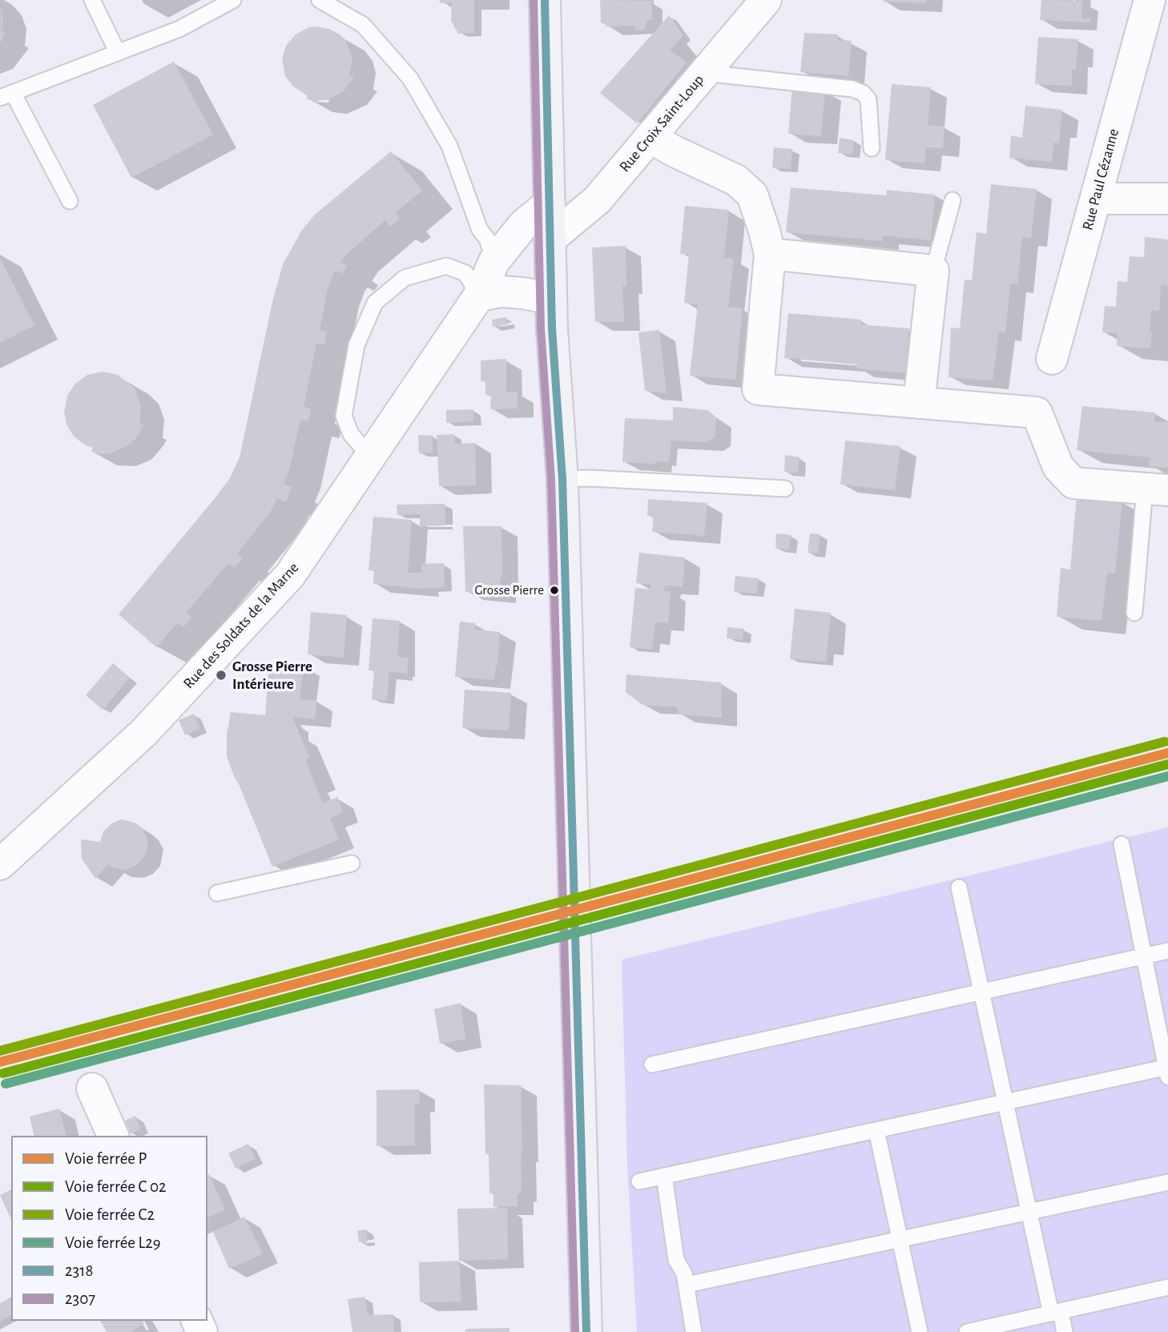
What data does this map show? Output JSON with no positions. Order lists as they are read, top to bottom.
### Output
{
  "streets": {
    "street": ["Rue Croix Saint-Loup", "Rue Paul Cézanne", "Rue des Soldats de la Marne"]
  },
  "places": ["Grosse Pierre", "Grosse Pierre Intérieure"],
  "lines": [
    "transit line 2318",
    "transit line 2307",
    "rail line C2",
    "rail line P",
    "rail line L29"
  ],
  "legend": [
    "Voie ferrée P",
    "Voie ferrée C 02",
    "Voie ferrée C2",
    "Voie ferrée L29",
    "2318",
    "2307"
  ]
}
